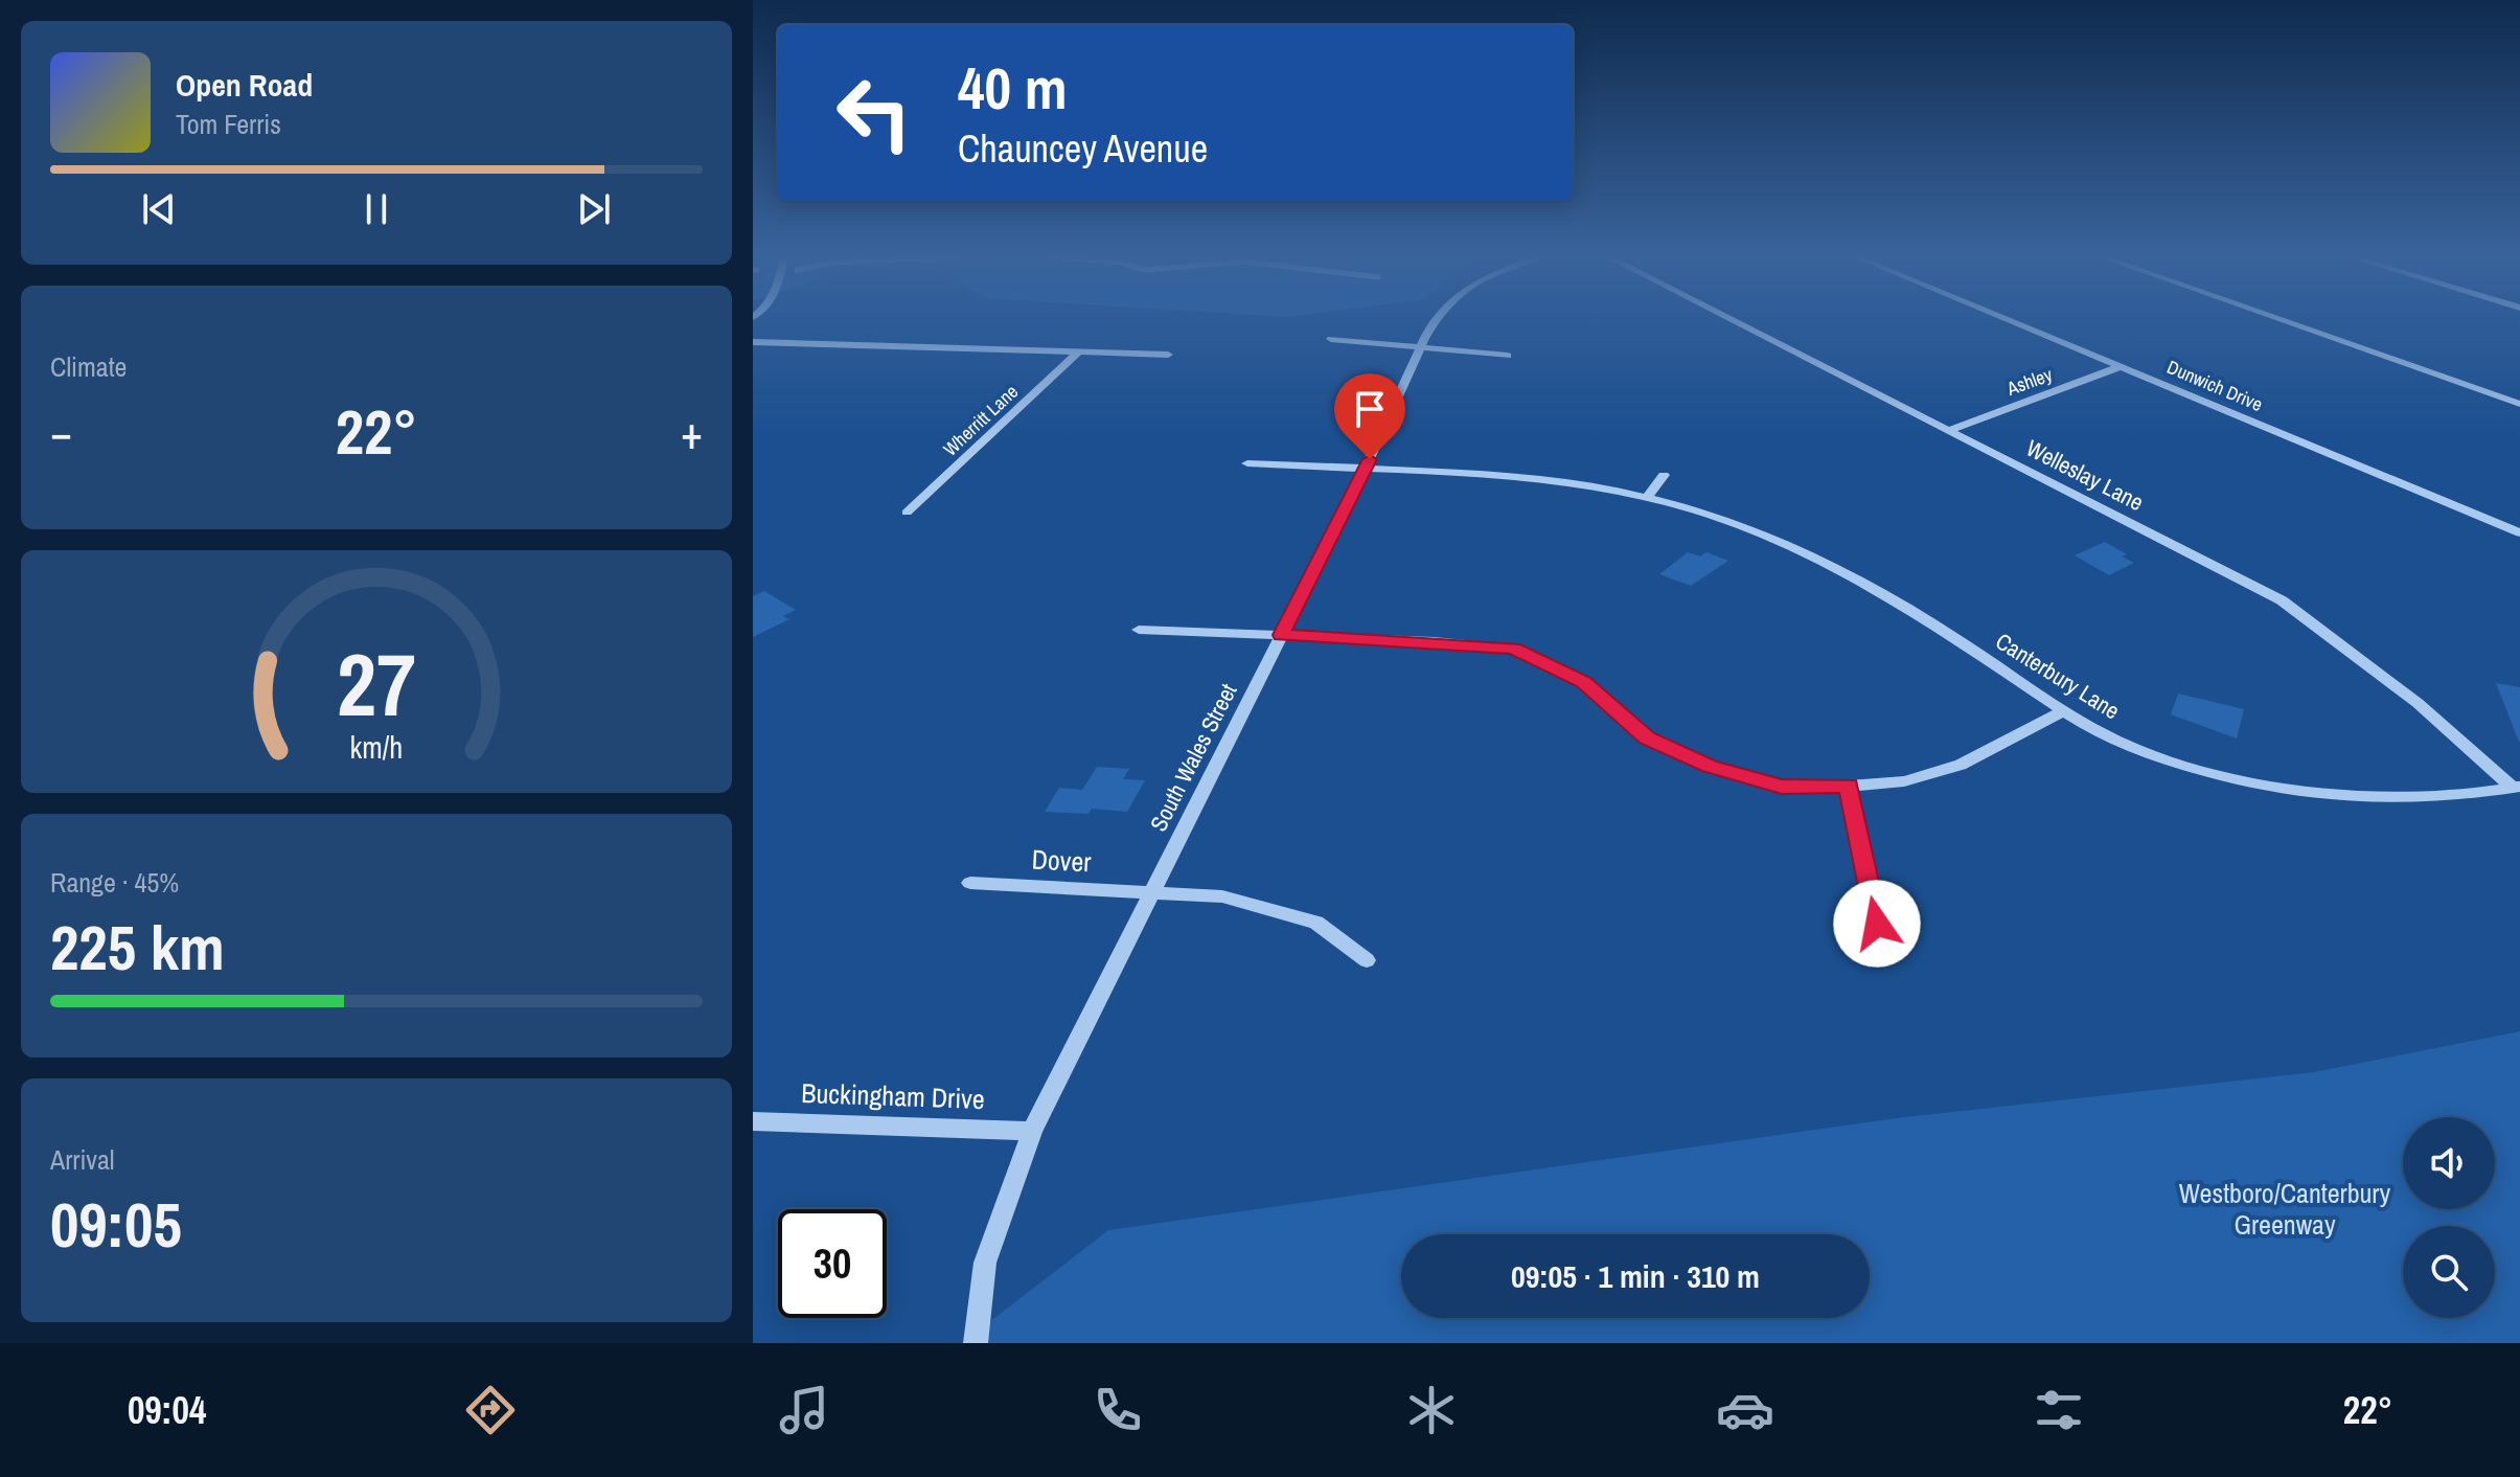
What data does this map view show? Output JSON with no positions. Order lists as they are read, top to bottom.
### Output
{
  "streets": {
    "street": [
      "Ashley",
      "Dunwich Drive",
      "Wherritt Lane",
      "Welleslay Lane",
      "Canterbury Lane",
      "South Wales Street",
      "Dover",
      "Buckingham Drive"
    ]
  },
  "crossings": [
    ["Ashley", "Dunwich Drive"],
    ["Ashley", "Welleslay Lane"],
    ["Welleslay Lane", "Canterbury Lane"],
    ["Canterbury Lane", "South Wales Street"],
    ["South Wales Street", "Dover"],
    ["South Wales Street", "Buckingham Drive"]
  ],
  "parks": ["Westboro/Canterbury Greenway"],
  "page": {
    "turn": ["40 m", "Chauncey Avenue"],
    "song": ["Open Road", "Tom Ferris"],
    "tile": [
      "Climate",
      ["Range · 45%", "225 km"],
      ["Arrival", "09:05"]
    ],
    "heat": ["−", "22°", "+"],
    "limit": "30",
    "trip": "09:05 · 1 min · 310 m",
    "tabs": ["09:04", "22°"],
    "gauge": ["27", "km/h"]
  }
}
